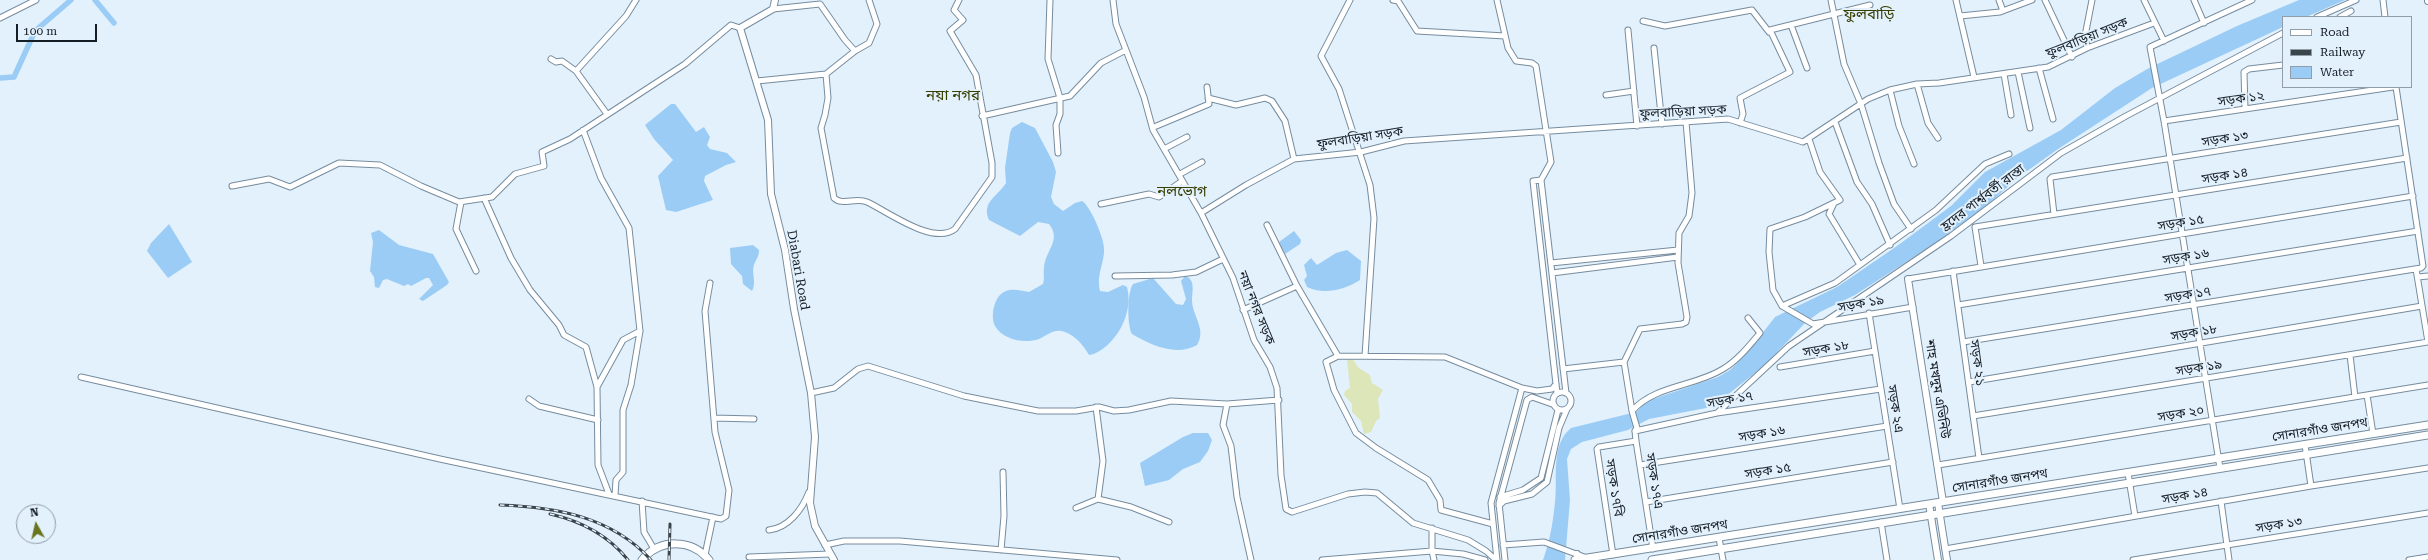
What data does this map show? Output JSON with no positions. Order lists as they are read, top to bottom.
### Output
{
  "streets": {
    "main road": ["সোনারগাঁও জনপথ"],
    "street": [
      "ফুলবাড়িয়া সড়ক",
      "সড়ক ১২",
      "সড়ক ১৩",
      "সড়ক ১৪",
      "হ্রদের পার্শ্ববর্তী রাস্তা",
      "সড়ক ১৫",
      "সড়ক ১৬",
      "Diabari Road",
      "সড়ক ১৭",
      "সড়ক ১৯",
      "নয়া নগর সড়ক",
      "সড়ক ১৮",
      "সড়ক ২১",
      "শাহ মখদুম এভিনিউ",
      "সড়ক ২এ",
      "সড়ক ২০",
      "সড়ক ১৭এ",
      "সড়ক ১৭বি"
    ]
  },
  "crossings": [
    ["ফুলবাড়িয়া সড়ক", "নয়া নগর সড়ক"],
    ["সড়ক ১৩", "সড়ক ১৪"],
    ["সড়ক ১৪", "সড়ক ১৫"],
    ["সড়ক ১৪", "শাহ মখদুম এভিনিউ"],
    ["হ্রদের পার্শ্ববর্তী রাস্তা", "সড়ক ১৭"],
    ["হ্রদের পার্শ্ববর্তী রাস্তা", "সড়ক ১৯"],
    ["সড়ক ১৫", "সড়ক ২১"],
    ["সড়ক ১৫", "শাহ মখদুম এভিনিউ"],
    ["সড়ক ১৫", "সড়ক ২এ"],
    ["সড়ক ১৫", "সড়ক ১৭এ"],
    ["সড়ক ১৬", "সড়ক ২১"],
    ["সড়ক ১৬", "সড়ক ২এ"],
    ["সড়ক ১৬", "সড়ক ১৭এ"],
    ["সড়ক ১৭", "সড়ক ২১"],
    ["সড়ক ১৭", "সড়ক ২এ"],
    ["সড়ক ১৯", "সড়ক ২১"],
    ["সড়ক ১৯", "শাহ মখদুম এভিনিউ"],
    ["সড়ক ১৯", "সড়ক ২এ"],
    ["সড়ক ১৮", "সড়ক ২১"],
    ["সড়ক ১৮", "সড়ক ২এ"],
    ["সড়ক ২১", "সড়ক ২০"],
    ["শাহ মখদুম এভিনিউ", "সড়ক ২০"],
    ["শাহ মখদুম এভিনিউ", "সোনারগাঁও জনপথ"],
    ["সড়ক ২এ", "সোনারগাঁও জনপথ"],
    ["সোনারগাঁও জনপথ", "সড়ক ১৭এ"],
    ["সোনারগাঁও জনপথ", "সড়ক ১৭বি"],
    ["সড়ক ১৭এ", "সড়ক ১৭বি"]
  ],
  "districts": ["ফুলবাড়ি", "নয়া নগর", "নলভোগ"],
  "legend": ["Road", "Railway", "Water"],
  "scale_bar": "100 m",
  "north": "top"
}
